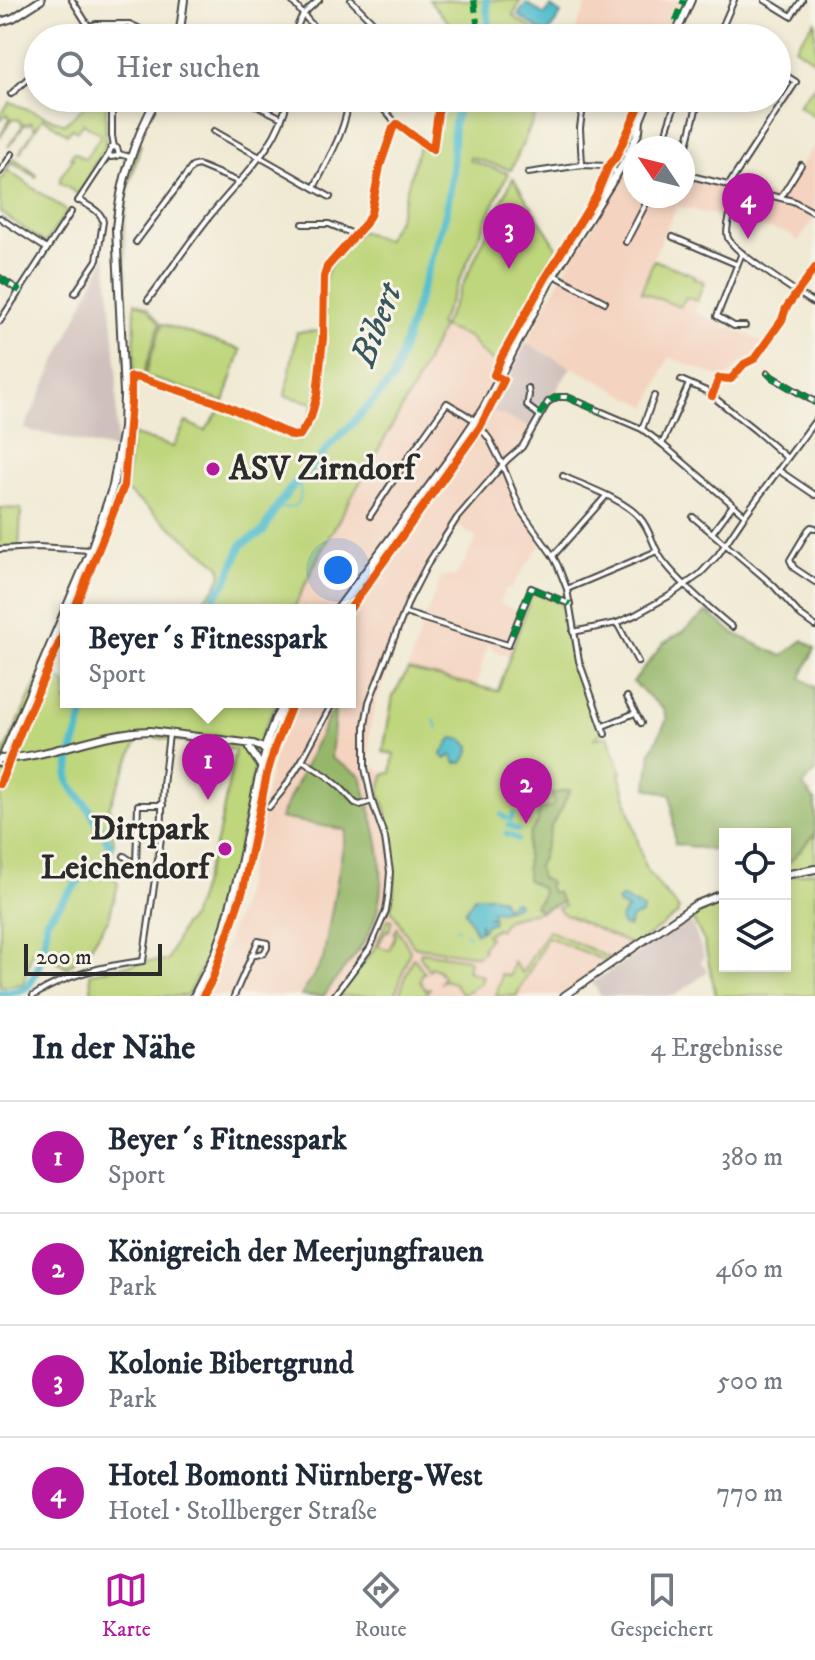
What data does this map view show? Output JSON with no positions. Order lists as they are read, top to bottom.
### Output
{
  "water": ["Bibert"],
  "places": ["ASV Zirndorf", "Dirtpark Leichendorf"],
  "scale_bar": "200 m",
  "north": "top left",
  "page": {
    "search": "Hier suchen",
    "pins": [
      "4",
      "3",
      "1",
      "2"
    ],
    "popup": ["Beyer´s Fitnesspark", "Sport"],
    "scale": "200 m",
    "heading": ["In der Nähe", "4 Ergebnisse"],
    "list": [
      {
        "mark": "1",
        "name": "Beyer´s Fitnesspark",
        "note": "Sport",
        "value": "380 m"
      },
      {
        "mark": "2",
        "name": "Königreich der Meerjungfrauen",
        "note": "Park",
        "value": "460 m"
      },
      {
        "mark": "3",
        "name": "Kolonie Bibertgrund",
        "note": "Park",
        "value": "500 m"
      },
      {
        "mark": "4",
        "name": "Hotel Bomonti Nürnberg-West",
        "note": "Hotel · Stollberger Straße",
        "value": "770 m"
      }
    ],
    "nav": ["Karte", "Route", "Gespeichert"]
  }
}
